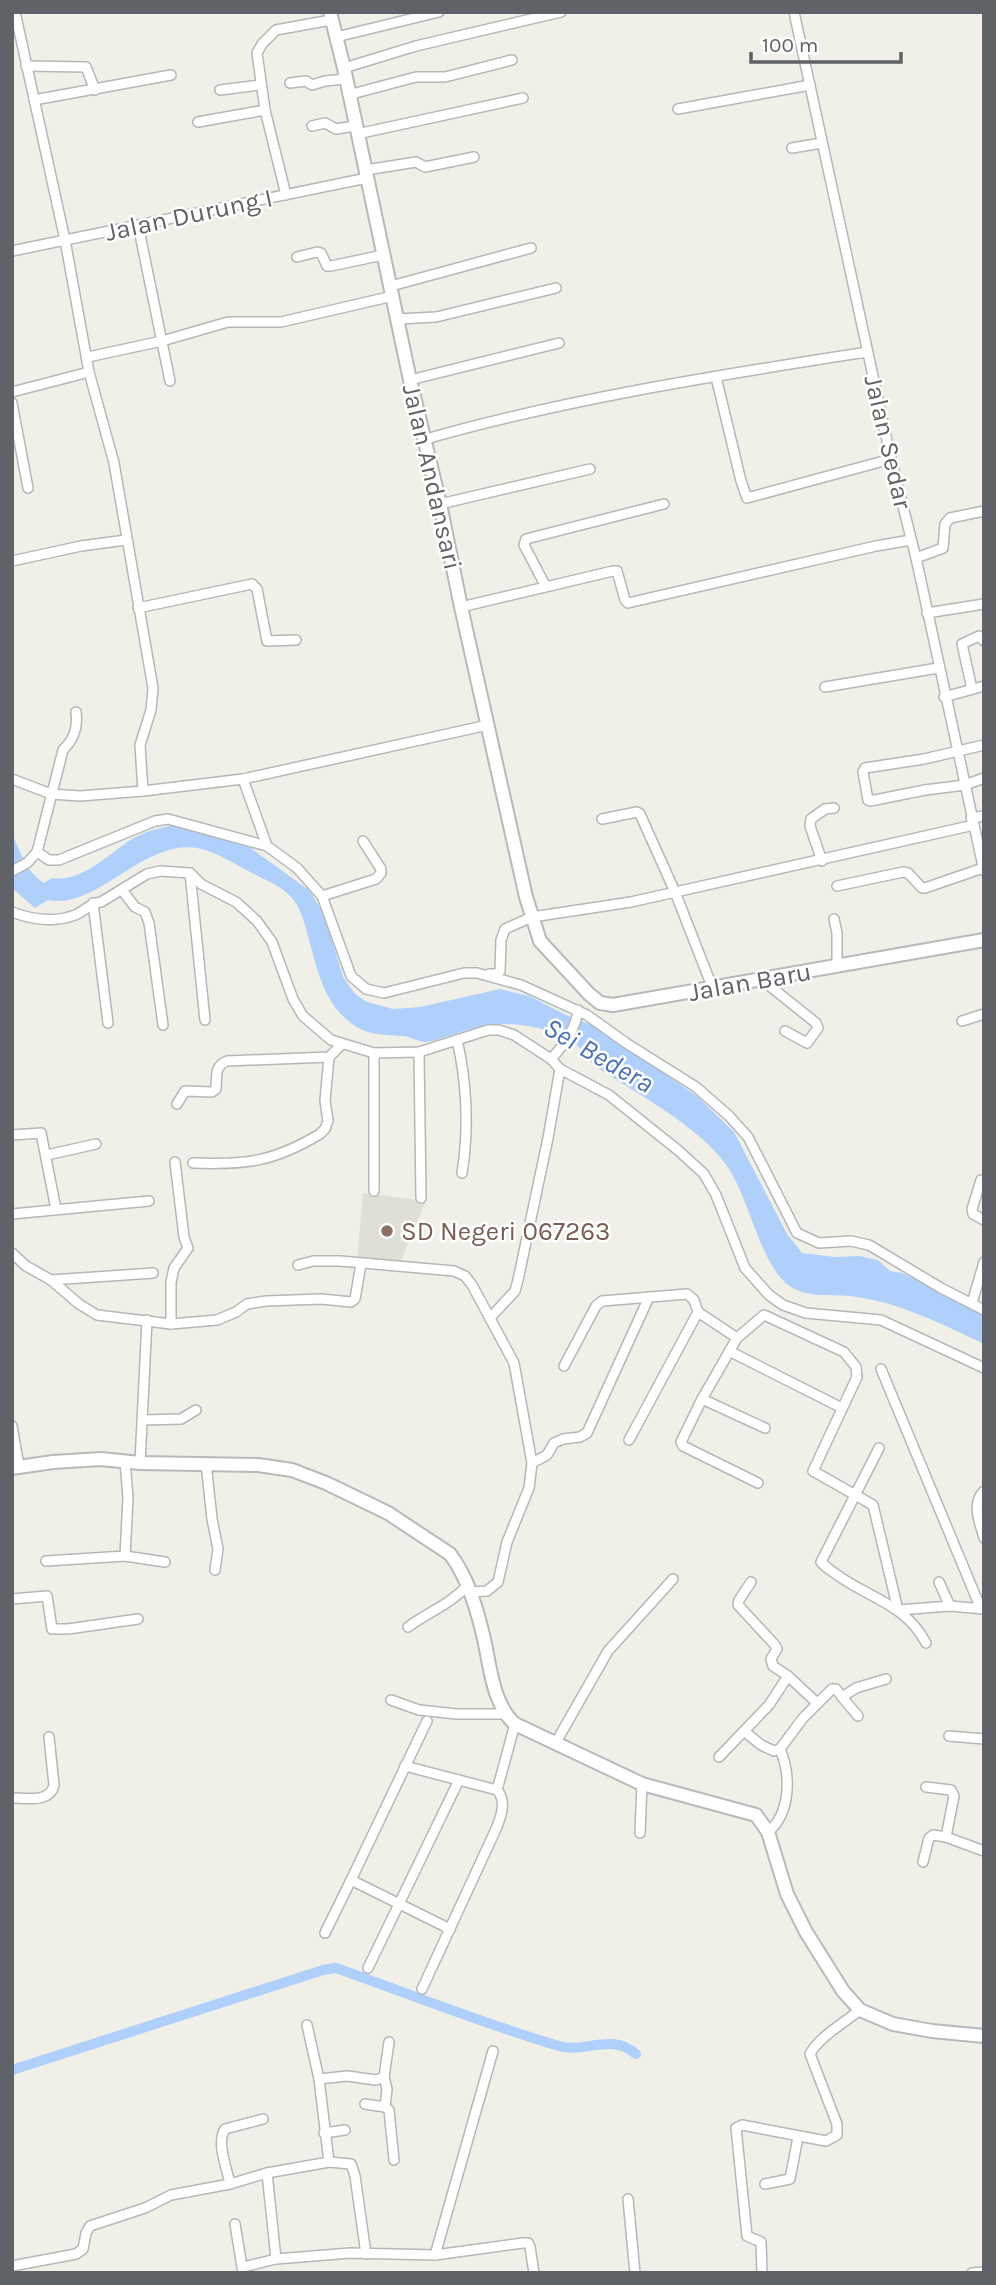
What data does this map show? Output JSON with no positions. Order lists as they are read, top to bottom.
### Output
{
  "streets": {
    "street": [
      "Jalan Durung I",
      "Jalan Sedar",
      "Jalan Andansari",
      "Jalan Baru"
    ]
  },
  "crossings": [
    ["Jalan Durung I", "Jalan Andansari"],
    ["Jalan Andansari", "Jalan Baru"]
  ],
  "water": ["Sei Bedera"],
  "places": ["SD Negeri 067263"],
  "scale_bar": "100 m"
}
